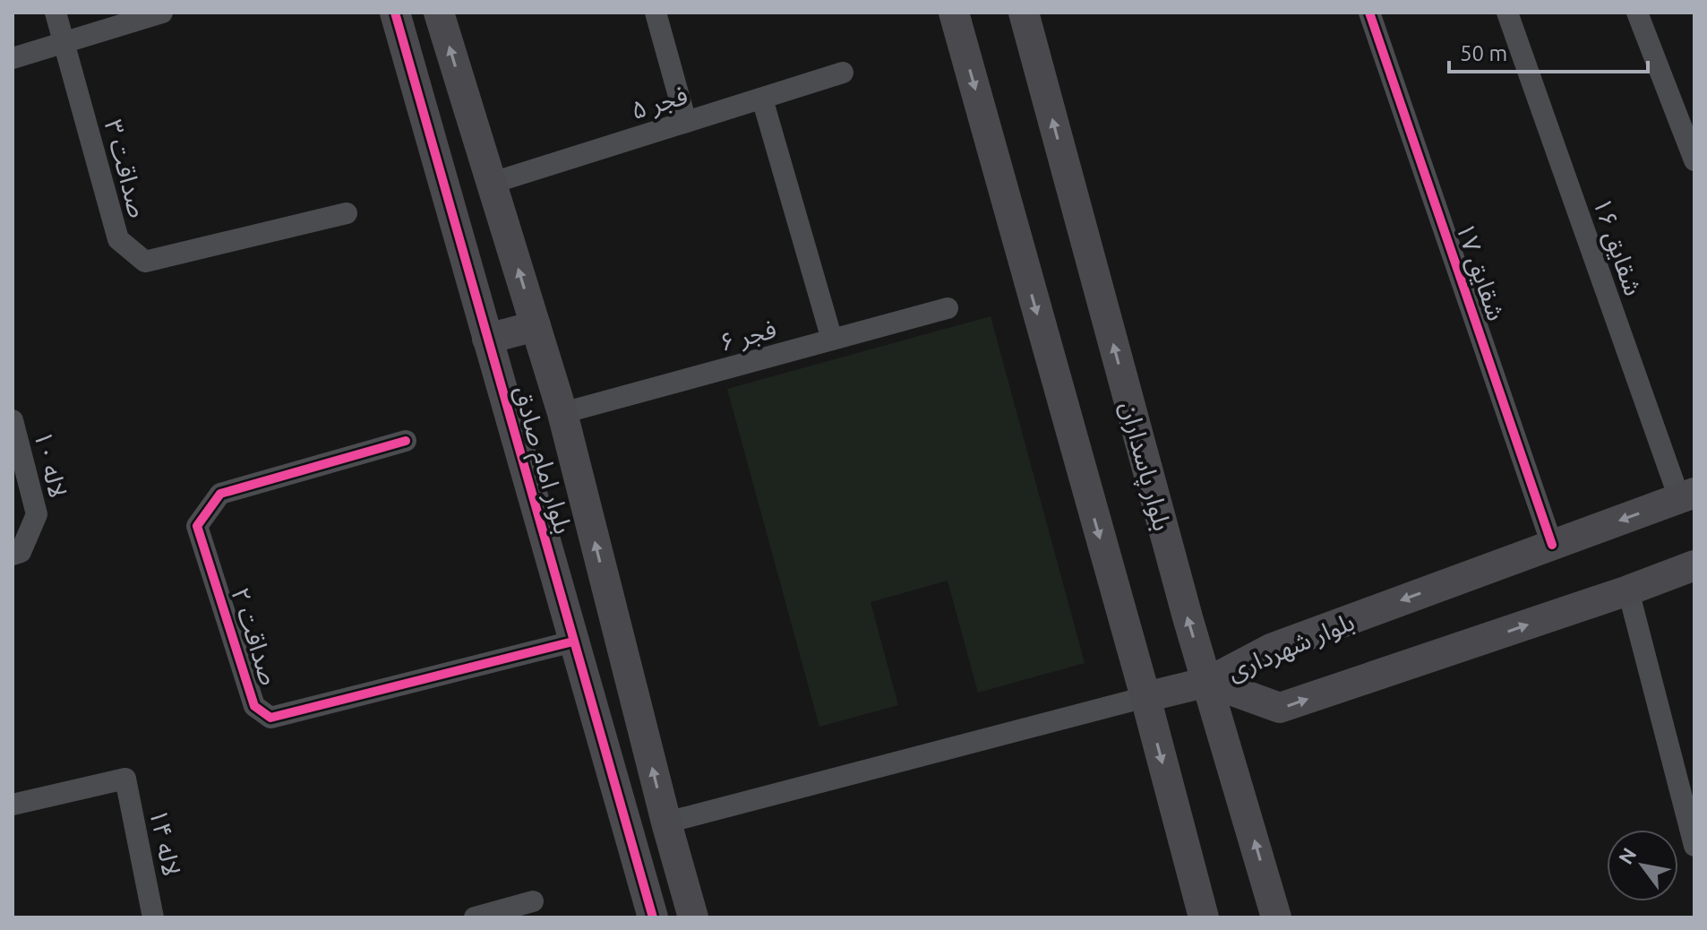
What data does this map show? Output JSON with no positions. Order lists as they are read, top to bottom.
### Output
{
  "streets": {
    "main road": ["بلوار امام صادق", "بلوار پاسداران", "بلوار شهرداری"],
    "street": [
      "فجر ۵",
      "صداقت ۳",
      "شقایق ۱۶",
      "شقایق ۱۷",
      "فجر ۶",
      "لاله ۱۰",
      "صداقت ۲",
      "لاله ۱۴"
    ]
  },
  "crossings": [
    ["فجر ۵", "بلوار امام صادق"],
    ["شقایق ۱۶", "بلوار شهرداری"],
    ["شقایق ۱۷", "بلوار شهرداری"],
    ["فجر ۶", "بلوار امام صادق"],
    ["بلوار امام صادق", "صداقت ۲"],
    ["بلوار پاسداران", "بلوار شهرداری"]
  ],
  "scale_bar": "50 m",
  "north": "top left"
}
